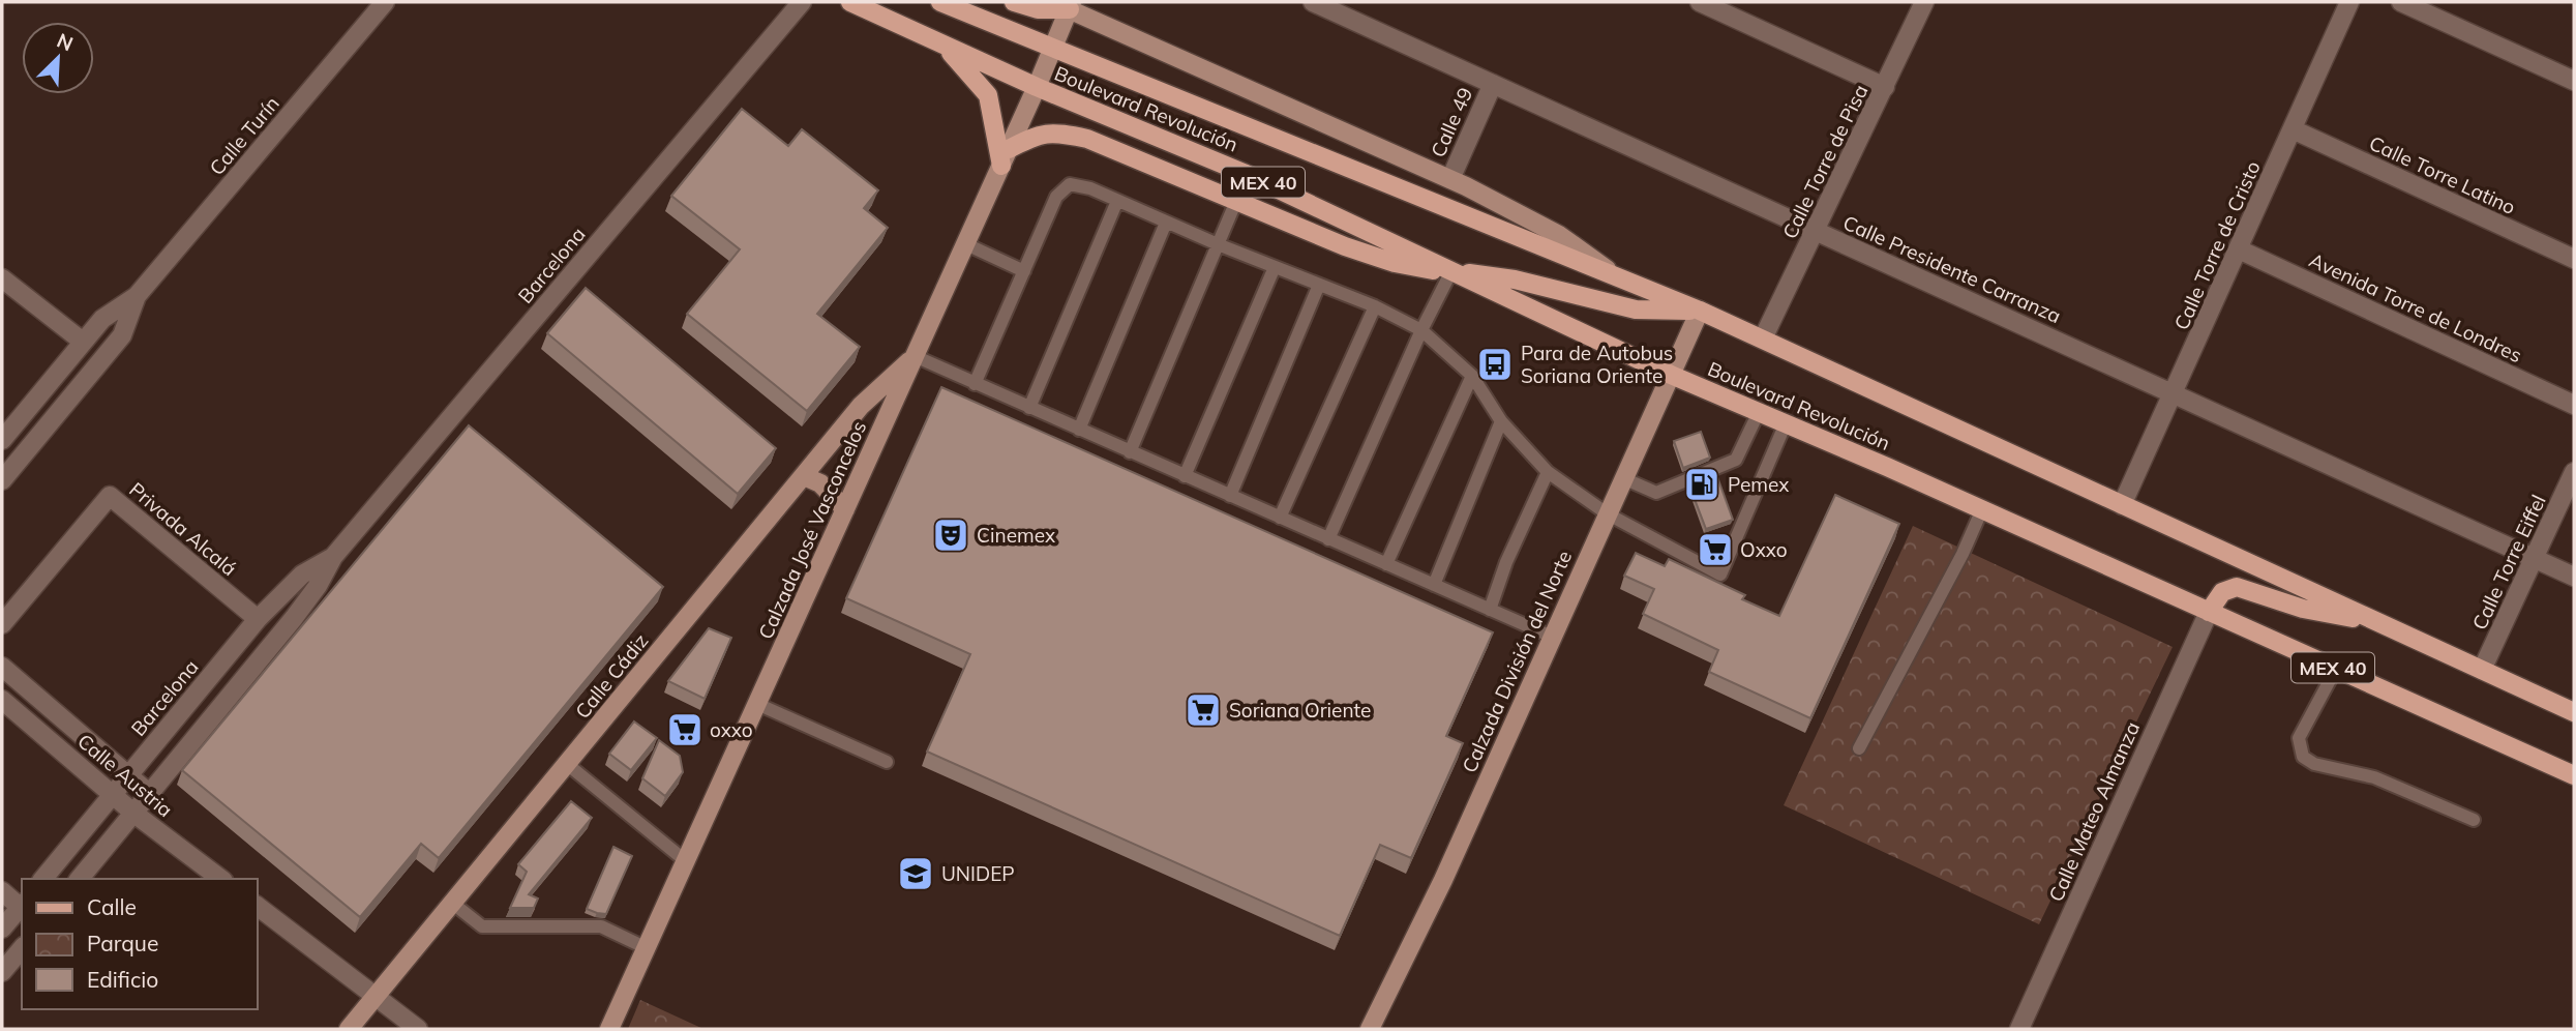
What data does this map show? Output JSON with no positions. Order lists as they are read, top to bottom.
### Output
{
  "streets": {
    "main road": [
      "Boulevard Revolución",
      "MEX 40",
      "Calzada José Vasconcelos",
      "Calzada División del Norte",
      "Calle Cádiz"
    ],
    "street": [
      "Calle 49",
      "Calle Turín",
      "Calle Torre de Pisa",
      "Calle Torre Latino",
      "Calle Torre de Cristo",
      "Barcelona",
      "Calle Presidente Carranza",
      "Avenida Torre de Londres",
      "Privada Alcalá",
      "Calle Torre Eiffel",
      "Calle Austria",
      "Calle Mateo Almanza"
    ]
  },
  "crossings": [
    ["Boulevard Revolución", "Calzada José Vasconcelos"],
    ["Boulevard Revolución", "Calzada División del Norte"],
    ["Boulevard Revolución", "Calle Mateo Almanza"],
    ["Calle 49", "Calle Presidente Carranza"],
    ["Calle Torre de Pisa", "MEX 40"],
    ["Calle Torre de Pisa", "Calle Presidente Carranza"],
    ["Calle Torre Latino", "Calle Torre de Cristo"],
    ["MEX 40", "Calle Torre de Cristo"],
    ["MEX 40", "Calzada José Vasconcelos"],
    ["MEX 40", "Calle Torre Eiffel"],
    ["MEX 40", "Calzada División del Norte"],
    ["Calle Torre de Cristo", "Calle Presidente Carranza"],
    ["Calle Torre de Cristo", "Avenida Torre de Londres"],
    ["Barcelona", "Privada Alcalá"],
    ["Barcelona", "Calle Austria"],
    ["Calle Presidente Carranza", "Calle Torre Eiffel"],
    ["Calzada José Vasconcelos", "Calle Cádiz"]
  ],
  "places": {
    "bus stop": ["Para de Autobus Soriana Oriente"],
    "fuel station": ["Pemex"],
    "theatre": ["Cinemex"],
    "supermarket": ["Oxxo", "Soriana Oriente", "oxxo"],
    "school or university": ["UNIDEP"]
  },
  "legend": ["Calle", "Parque", "Edificio"],
  "north": "top right"
}
